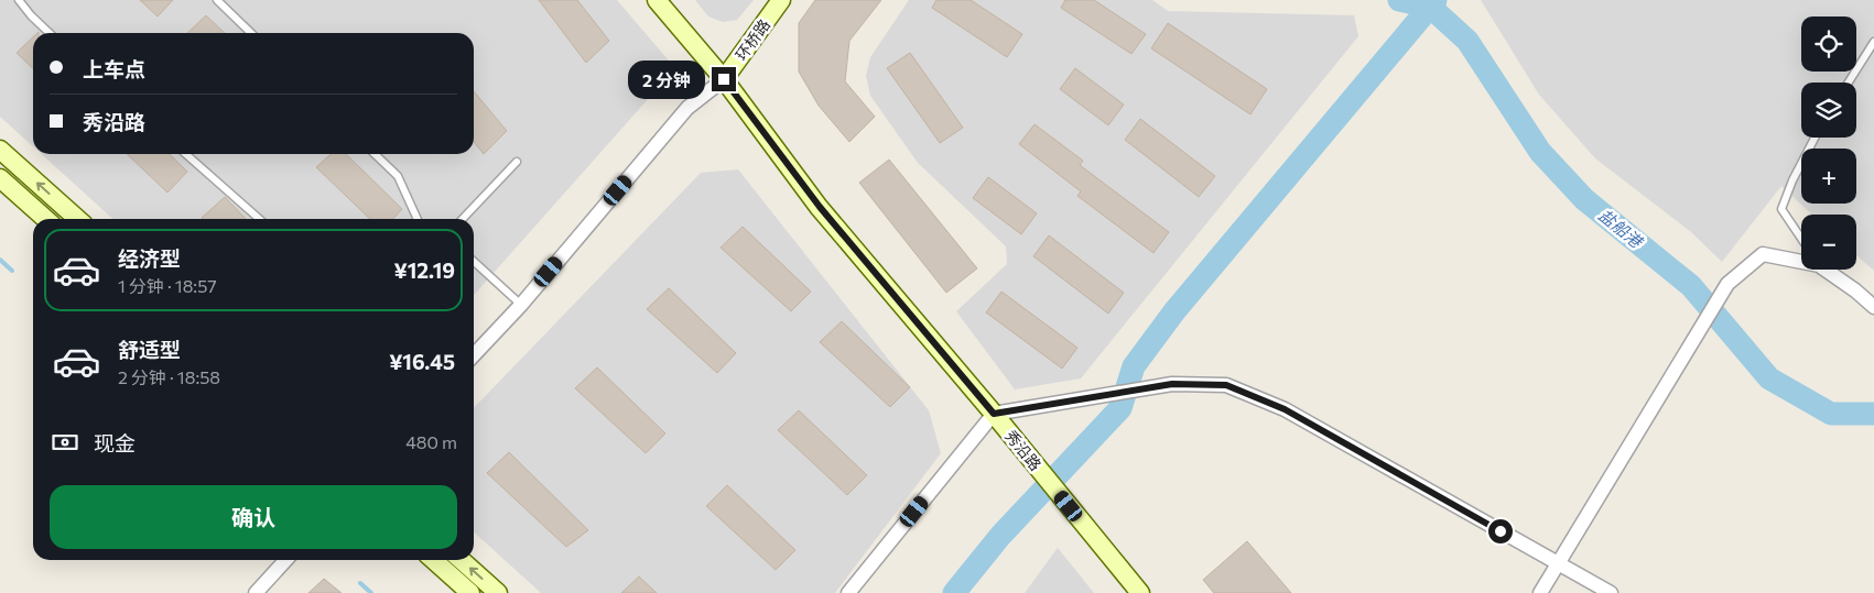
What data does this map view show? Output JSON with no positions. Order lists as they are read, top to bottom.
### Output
{
  "streets": {
    "main road": ["环桥路", "秀沿路"]
  },
  "crossings": [
    ["环桥路", "秀沿路"]
  ],
  "water": ["盐船港"],
  "page": {
    "map_buttons": ["+", "−"],
    "banner": ["上车点", "秀沿路"],
    "bubble": "2 分钟",
    "list": [
      {
        "name": "经济型",
        "note": "1 分钟 · 18:57",
        "value": "¥12.19"
      },
      {
        "name": "舒适型",
        "note": "2 分钟 · 18:58",
        "value": "¥16.45"
      }
    ],
    "pay": ["现金", "480 m"],
    "buttons": "确认"
  }
}
